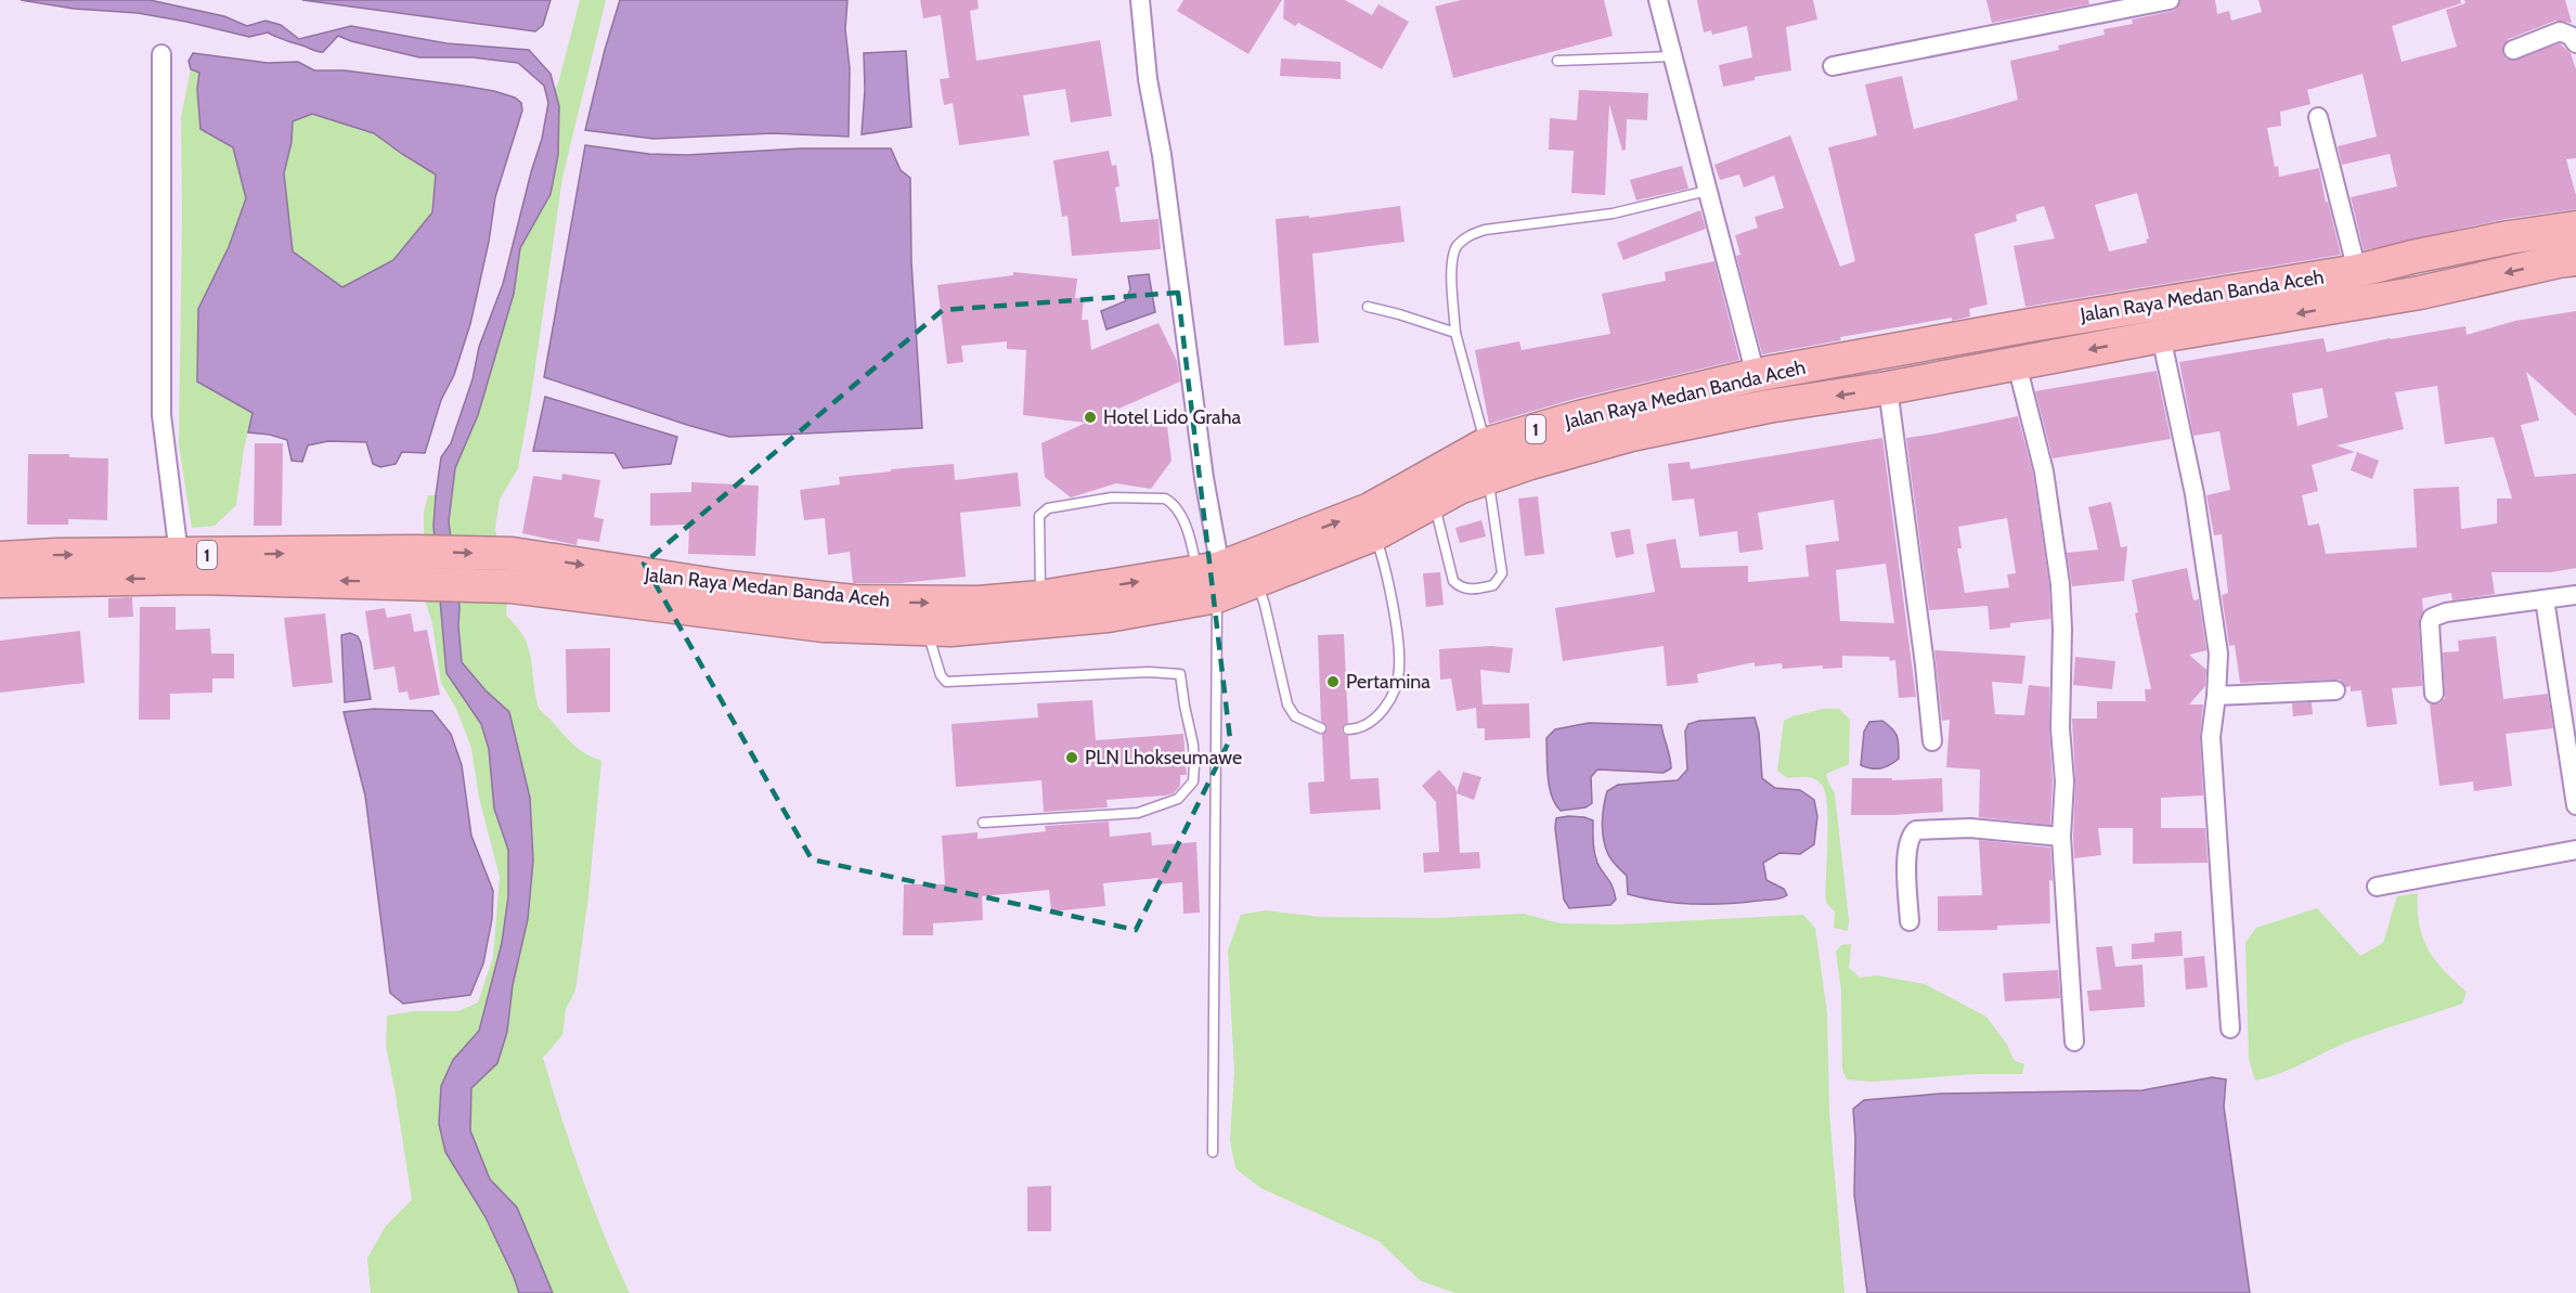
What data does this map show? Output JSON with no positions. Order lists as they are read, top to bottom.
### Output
{
  "streets": {
    "highway": ["Jalan Raya Medan Banda Aceh", "1"]
  },
  "places": ["Hotel Lido Graha", "Pertamina", "PLN Lhokseumawe"]
}
